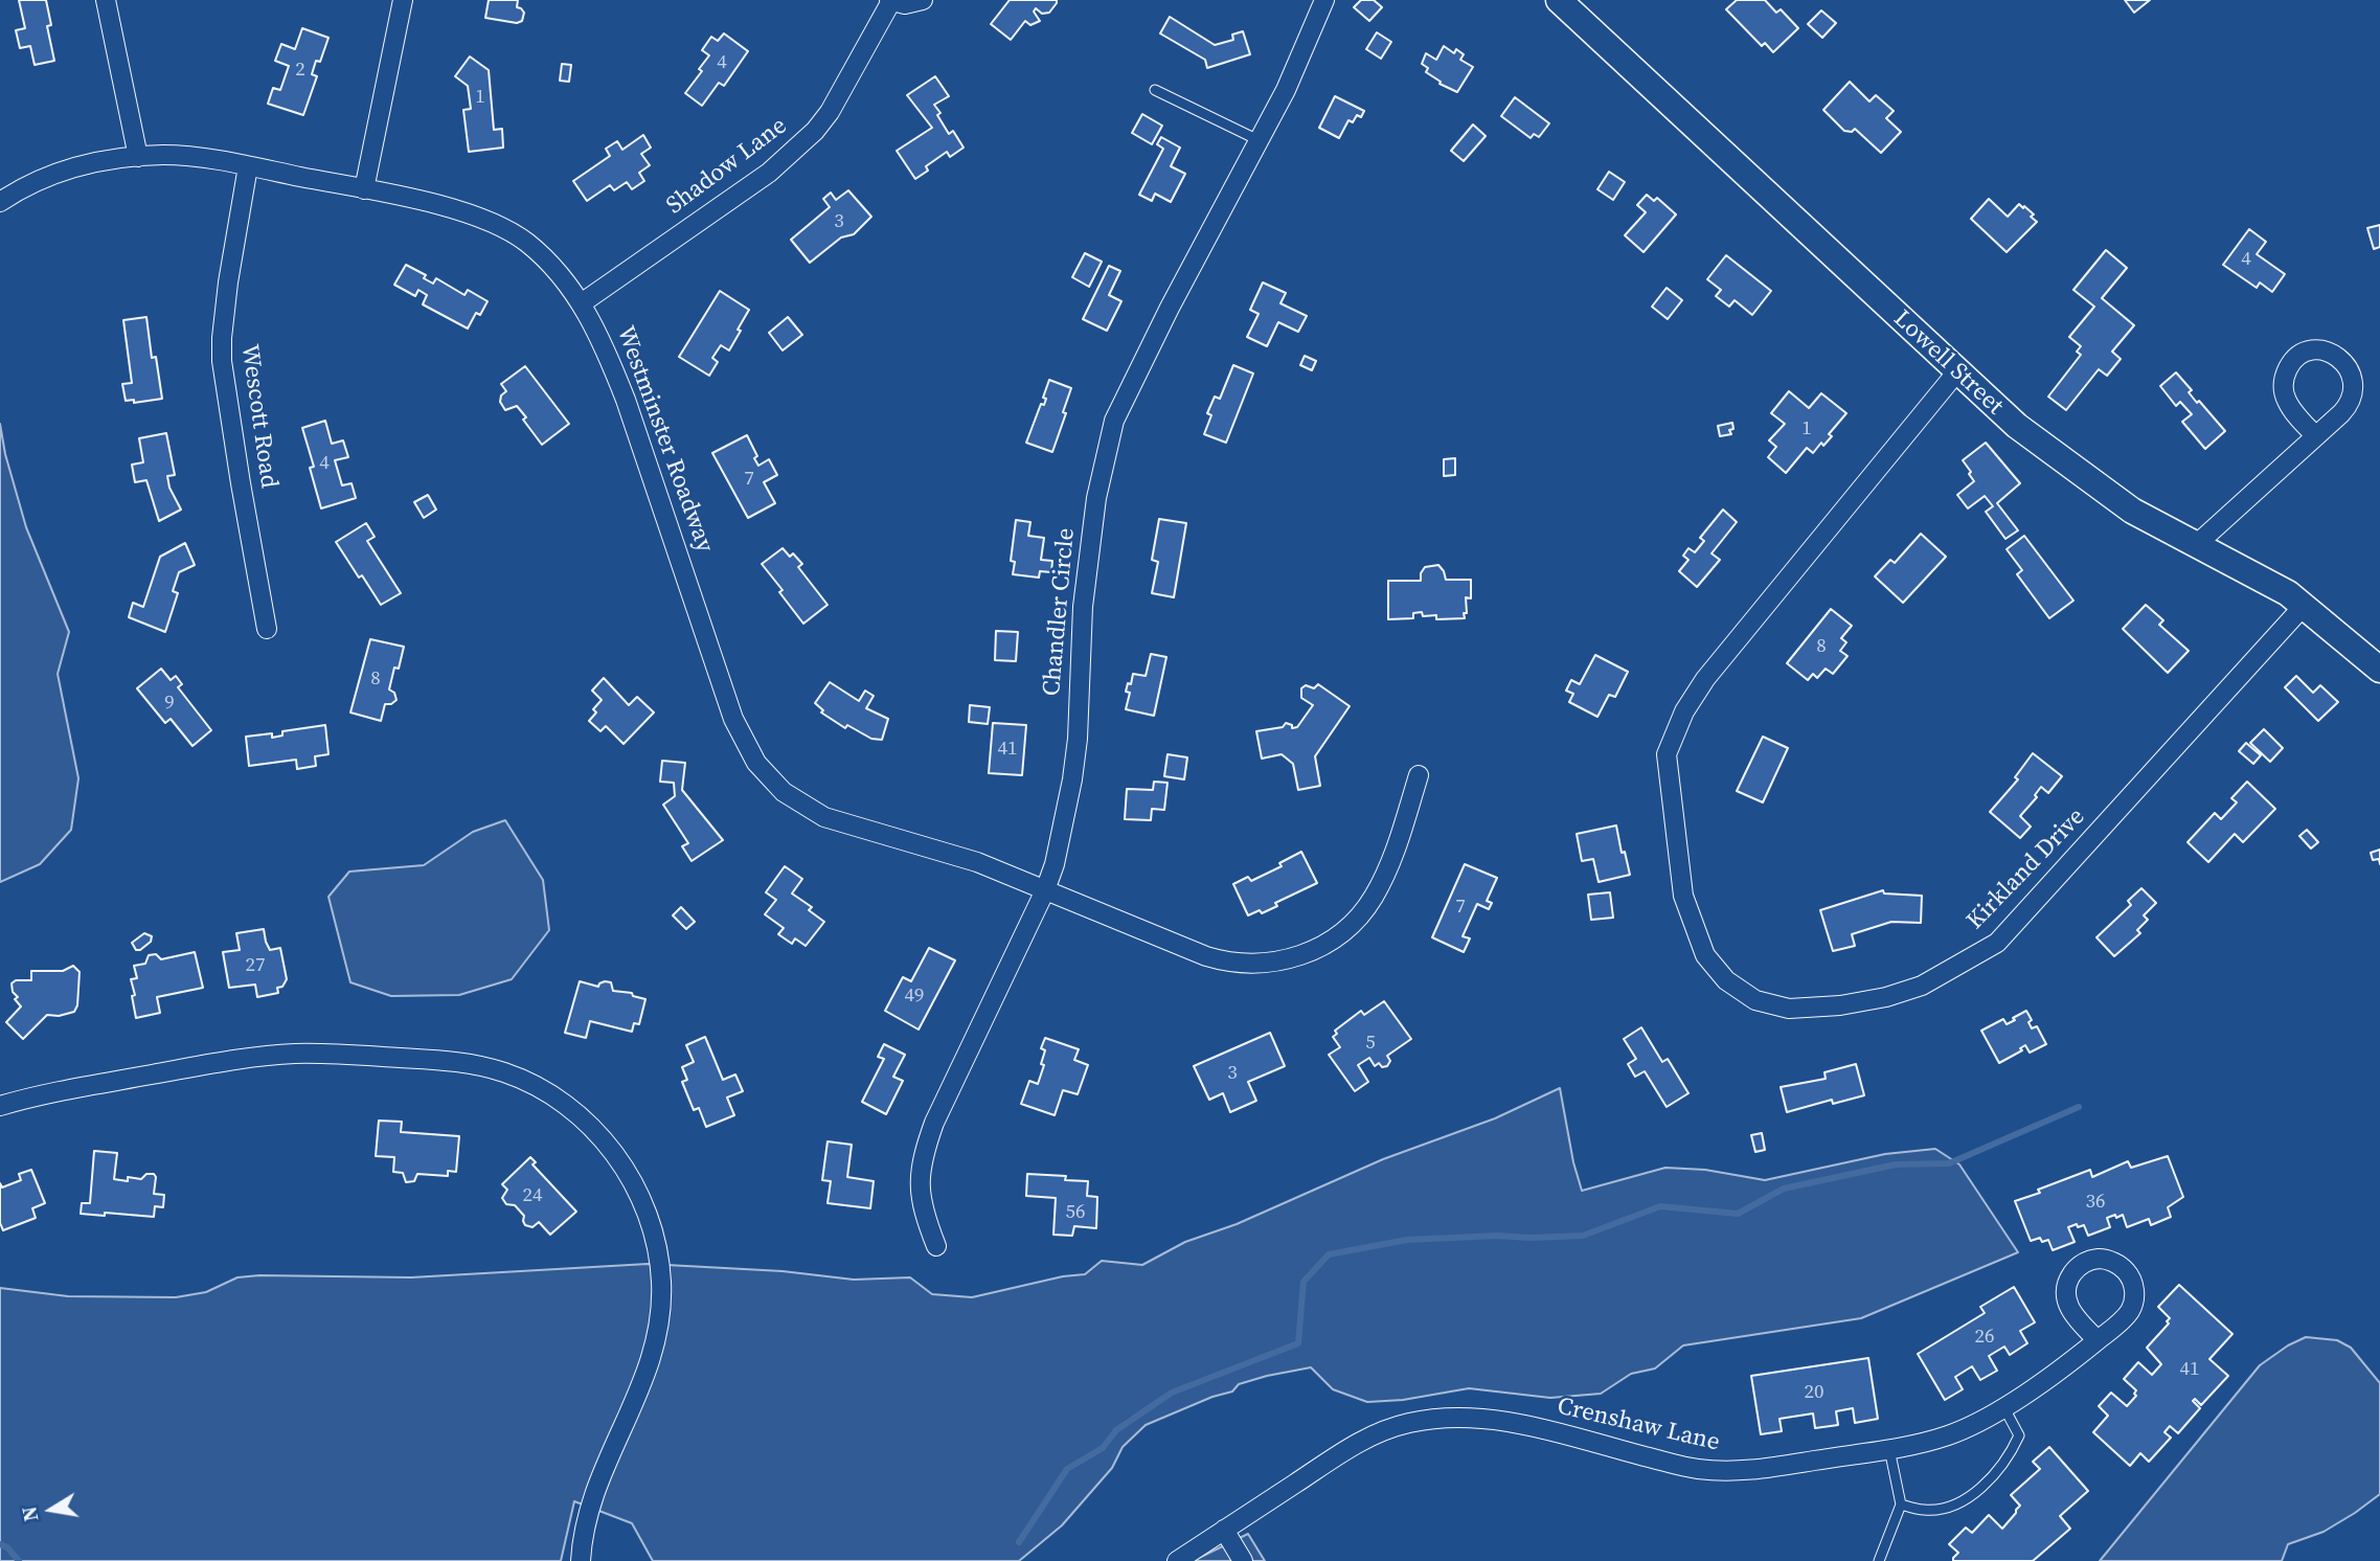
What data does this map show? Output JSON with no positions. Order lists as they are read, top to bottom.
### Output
{
  "streets": {
    "main road": ["Lowell Street"],
    "street": [
      "Shadow Lane",
      "Wescott Road",
      "Westminster Roadway",
      "Chandler Circle",
      "Kirkland Drive",
      "Crenshaw Lane"
    ]
  },
  "crossings": [
    ["Shadow Lane", "Westminster Roadway"],
    ["Lowell Street", "Kirkland Drive"],
    ["Wescott Road", "Westminster Roadway"],
    ["Westminster Roadway", "Chandler Circle"]
  ],
  "house_numbers": [
    "4",
    "2",
    "1",
    "3",
    "4",
    "1",
    "4",
    "7",
    "8",
    "8",
    "9",
    "41",
    "7",
    "27",
    "49",
    "5",
    "3",
    "24",
    "36",
    "56",
    "26",
    "41",
    "20"
  ],
  "north": "left"
}
